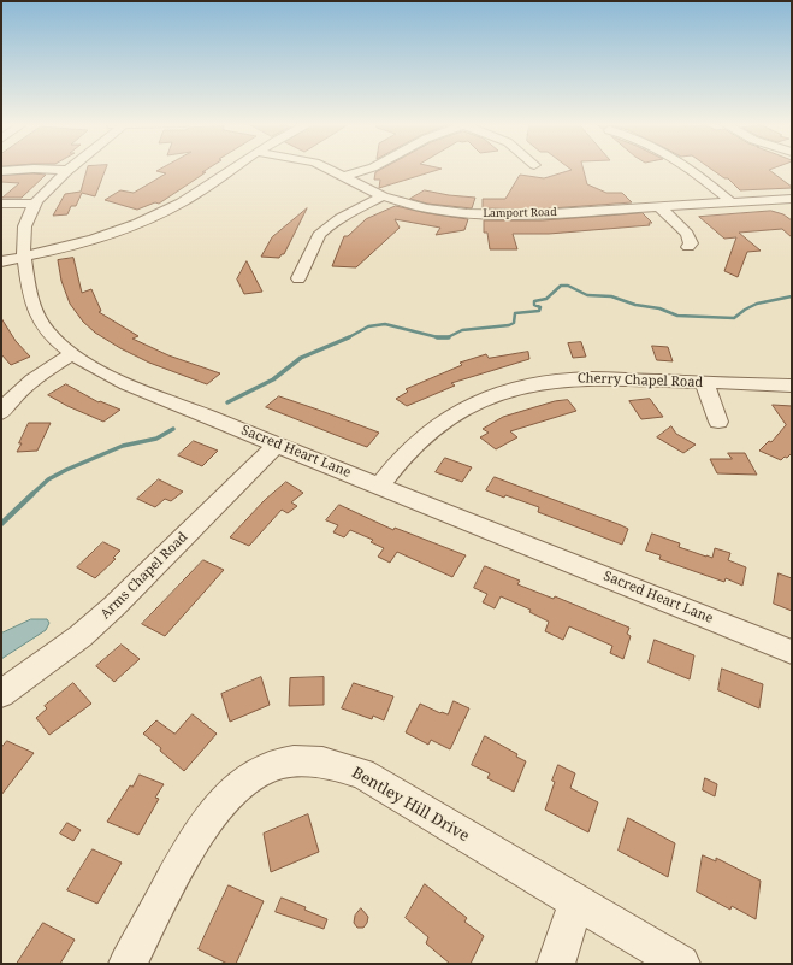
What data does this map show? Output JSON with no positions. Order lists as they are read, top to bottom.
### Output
{
  "streets": {
    "street": [
      "Lamport Road",
      "Cherry Chapel Road",
      "Sacred Heart Lane",
      "Arms Chapel Road",
      "Bentley Hill Drive"
    ]
  },
  "crossings": [
    ["Cherry Chapel Road", "Sacred Heart Lane"],
    ["Sacred Heart Lane", "Arms Chapel Road"]
  ]
}
